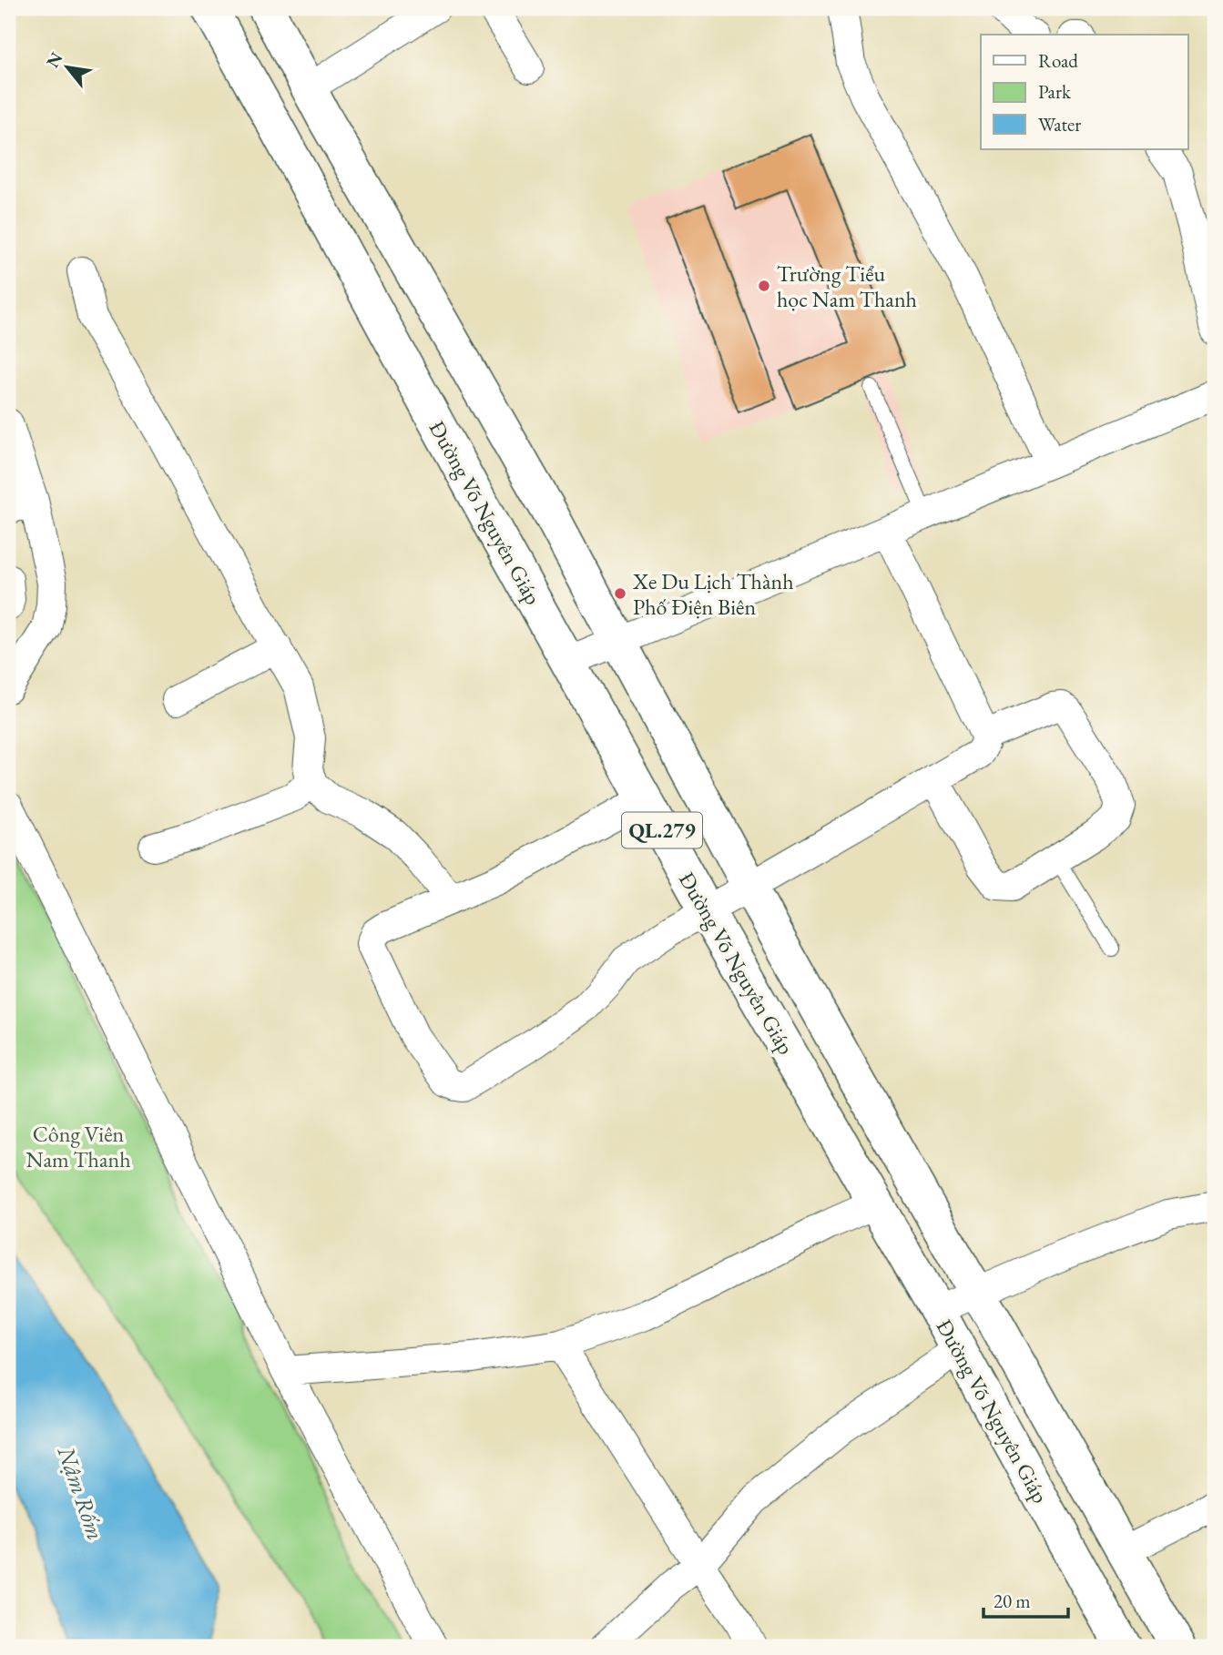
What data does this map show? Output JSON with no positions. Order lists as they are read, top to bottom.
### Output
{
  "streets": {
    "highway": ["Đường Võ Nguyên Giáp", "QL.279"]
  },
  "water": ["Nậm Rốm"],
  "parks": ["Công Viên Nam Thanh"],
  "places": ["Trường Tiểu học Nam Thanh", "Xe Du Lịch Thành Phố Điện Biên"],
  "legend": ["Road", "Park", "Water"],
  "scale_bar": "20 m",
  "north": "top left"
}
